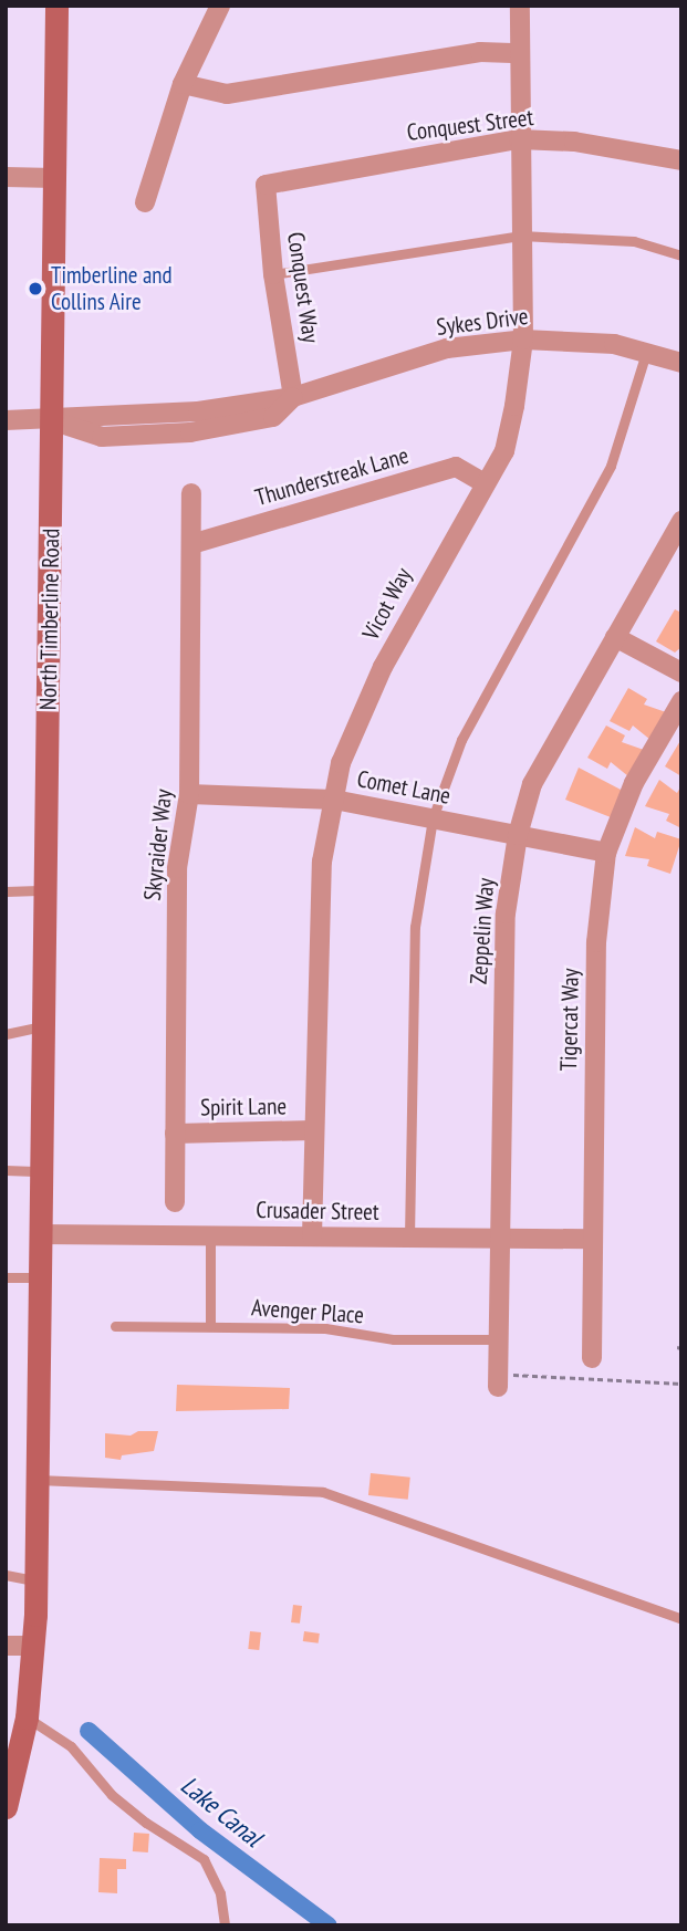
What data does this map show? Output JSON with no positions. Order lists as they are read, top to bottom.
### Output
{
  "streets": {
    "main road": ["North Timberline Road"],
    "street": [
      "Conquest Street",
      "Conquest Way",
      "Sykes Drive",
      "Thunderstreak Lane",
      "Vicot Way",
      "Comet Lane",
      "Skyraider Way",
      "Zeppelin Way",
      "Tigercat Way",
      "Spirit Lane",
      "Crusader Street"
    ],
    "lane": ["Avenger Place"]
  },
  "crossings": [
    ["Conquest Street", "Conquest Way"],
    ["Conquest Street", "Vicot Way"],
    ["Conquest Way", "Sykes Drive"],
    ["Sykes Drive", "Vicot Way"],
    ["Sykes Drive", "North Timberline Road"],
    ["Thunderstreak Lane", "Vicot Way"],
    ["Thunderstreak Lane", "Skyraider Way"],
    ["Vicot Way", "Comet Lane"],
    ["Vicot Way", "Spirit Lane"],
    ["Vicot Way", "Crusader Street"],
    ["North Timberline Road", "Crusader Street"],
    ["Comet Lane", "Skyraider Way"],
    ["Comet Lane", "Zeppelin Way"],
    ["Comet Lane", "Tigercat Way"],
    ["Skyraider Way", "Spirit Lane"],
    ["Zeppelin Way", "Crusader Street"],
    ["Zeppelin Way", "Avenger Place"],
    ["Tigercat Way", "Crusader Street"]
  ],
  "water": ["Lake Canal"],
  "places": ["Timberline and Collins Aire"]
}
